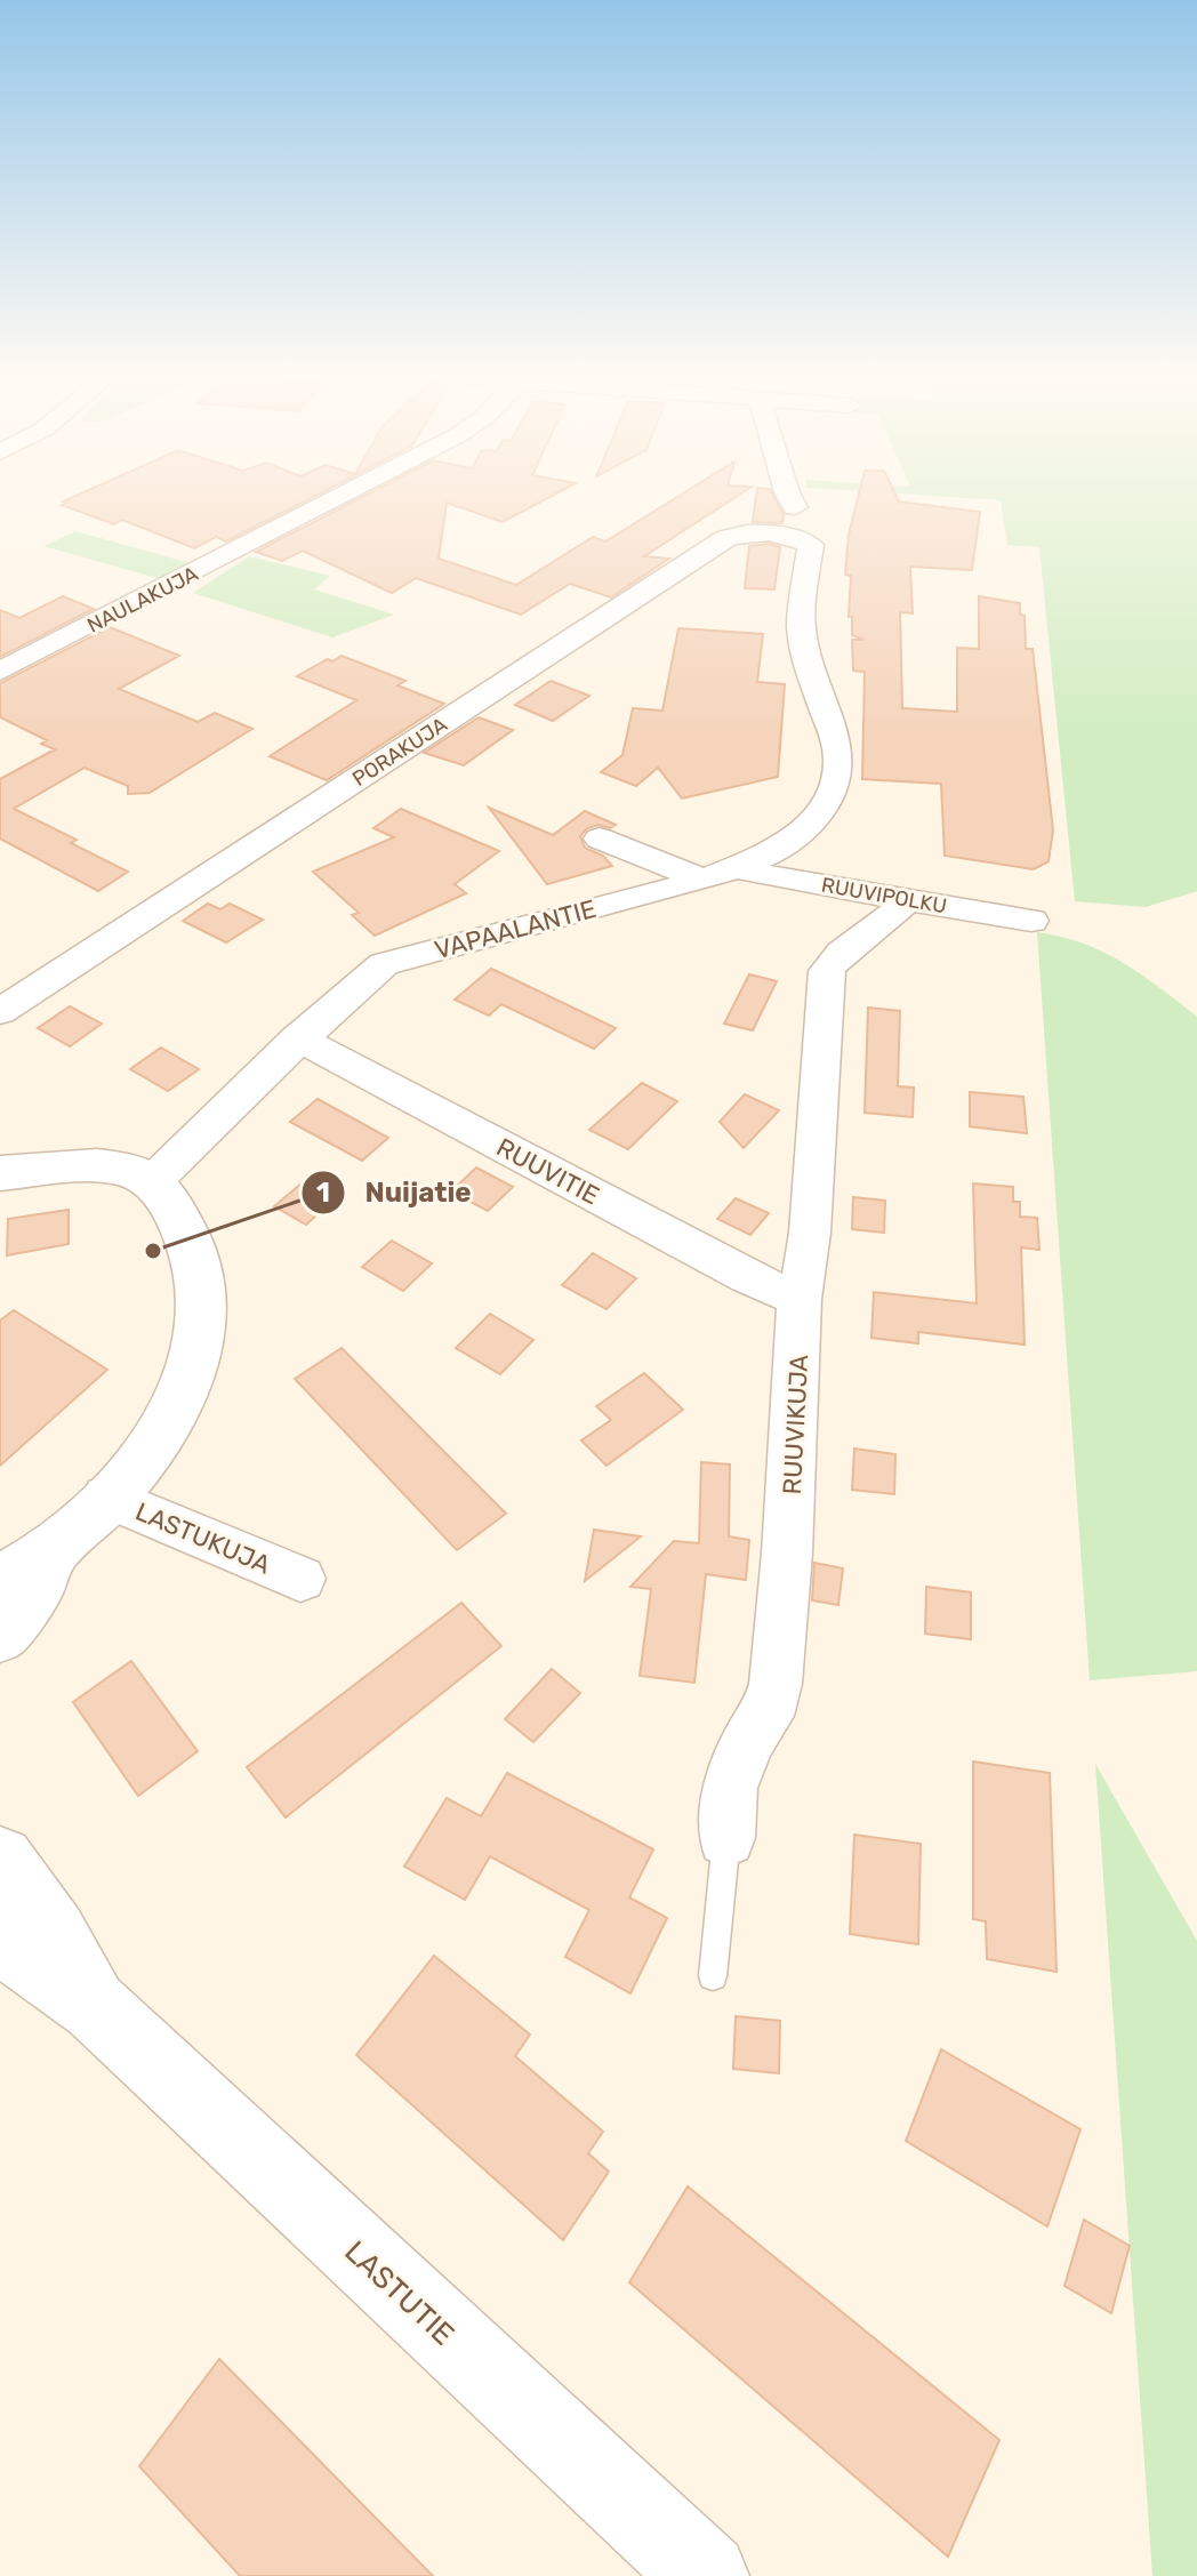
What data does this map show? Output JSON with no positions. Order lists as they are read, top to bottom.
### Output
{
  "streets": {
    "street": [
      "NAULAKUJA",
      "PORAKUJA",
      "RUUVIPOLKU",
      "VAPAALANTIE",
      "RUUVITIE",
      "RUUVIKUJA",
      "LASTUKUJA",
      "LASTUTIE"
    ]
  },
  "crossings": [
    ["PORAKUJA", "VAPAALANTIE"],
    ["RUUVIPOLKU", "VAPAALANTIE"],
    ["RUUVIPOLKU", "RUUVIKUJA"],
    ["VAPAALANTIE", "RUUVITIE"],
    ["RUUVITIE", "RUUVIKUJA"]
  ],
  "places": ["Nuijatie"]
}
